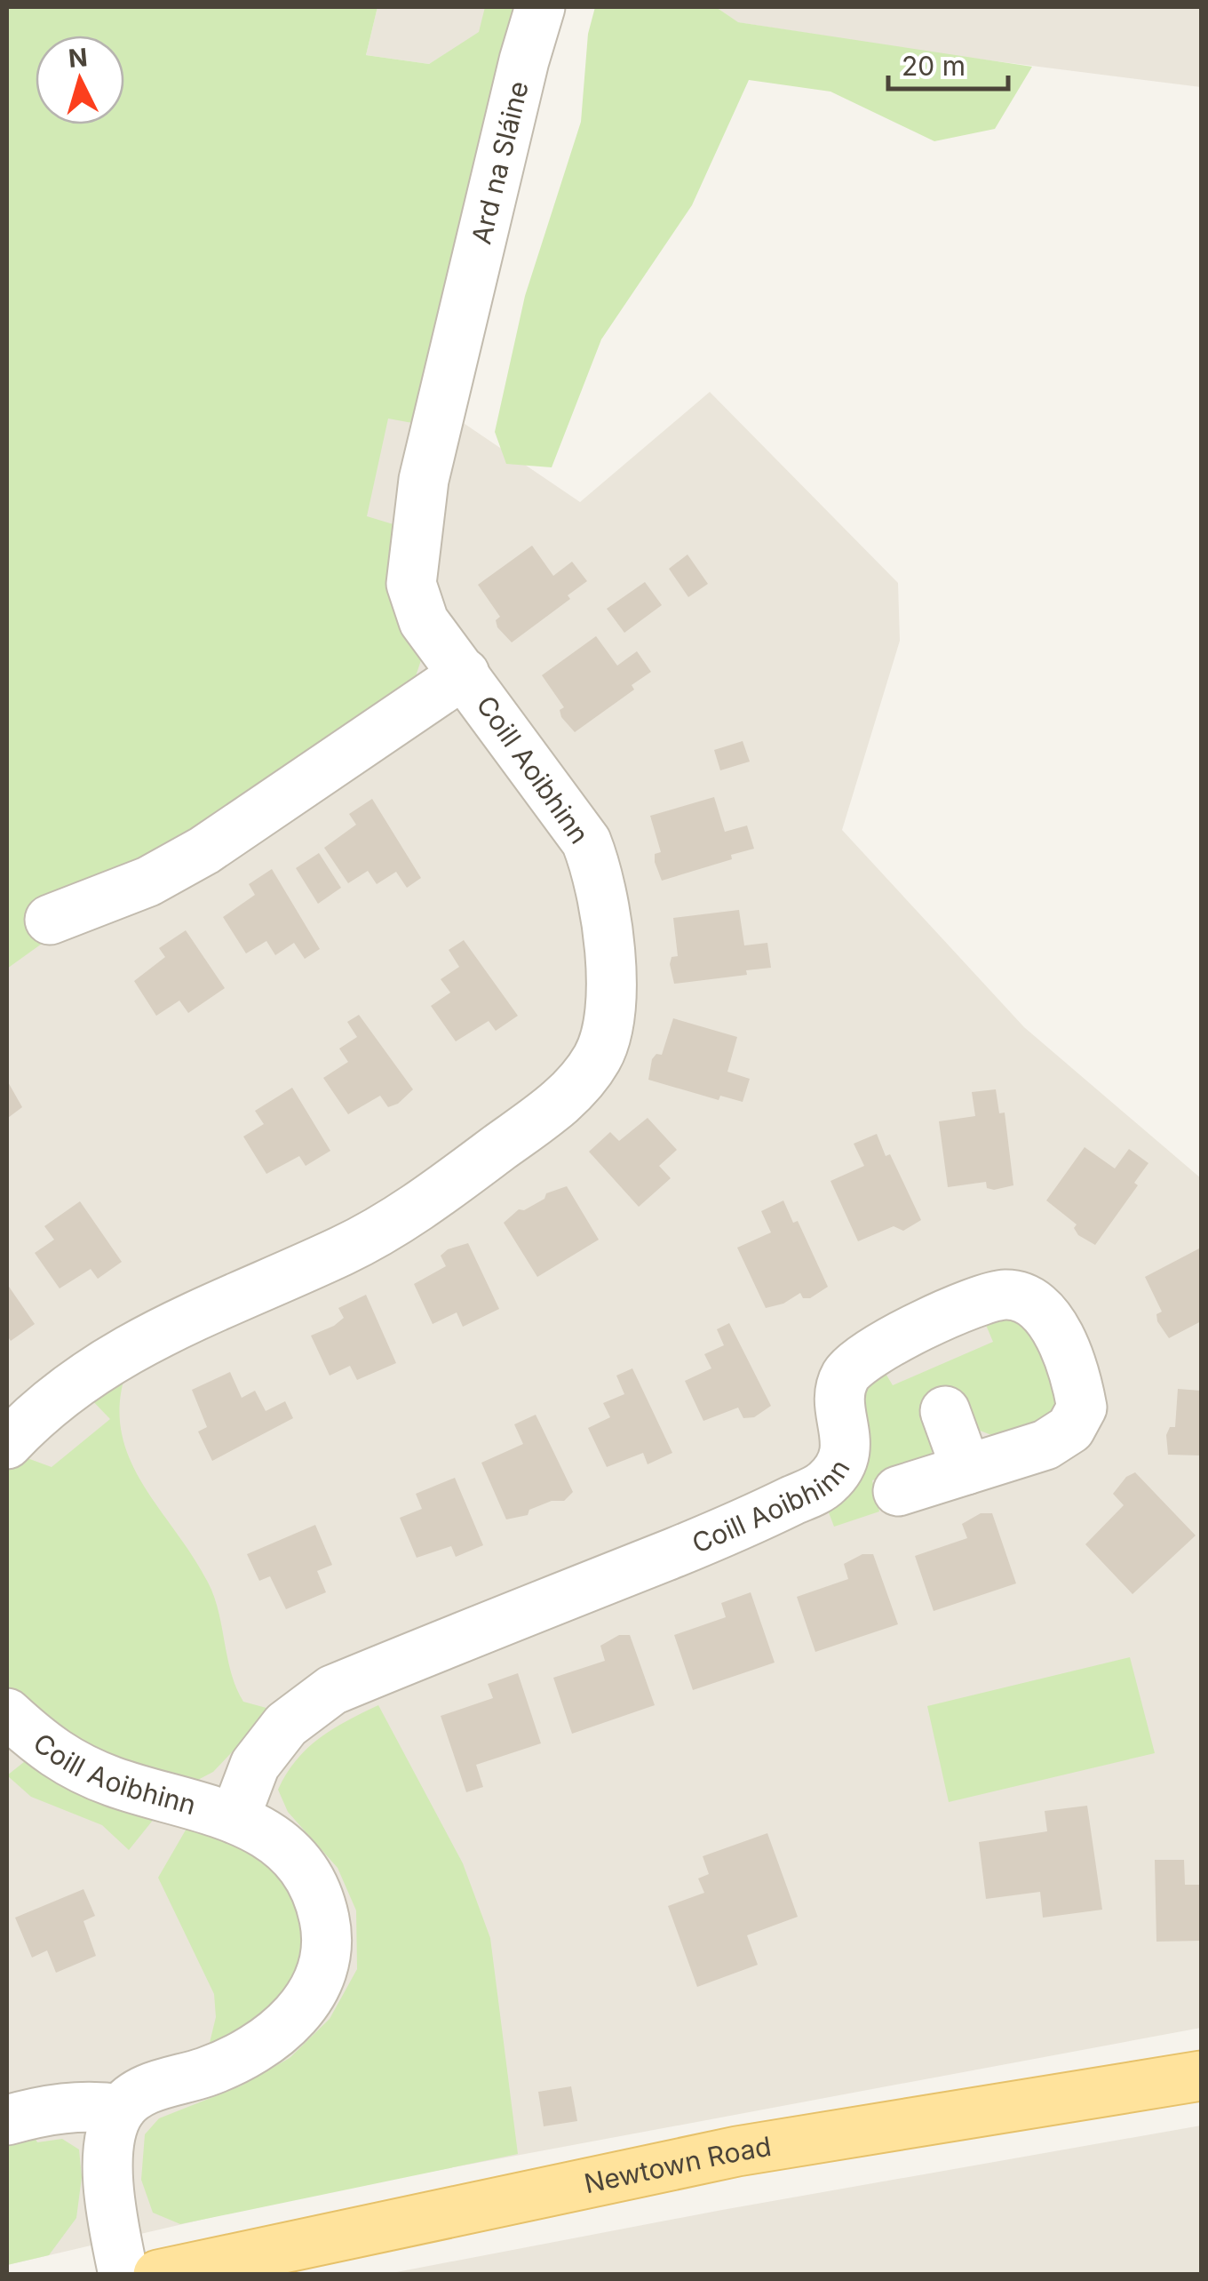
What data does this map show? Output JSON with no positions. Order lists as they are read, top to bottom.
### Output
{
  "streets": {
    "main road": ["Newtown Road"],
    "street": ["Ard na Sláine", "Coill Aoibhinn"]
  },
  "crossings": [
    ["Ard na Sláine", "Coill Aoibhinn"]
  ],
  "scale_bar": "20 m",
  "north": "top"
}
